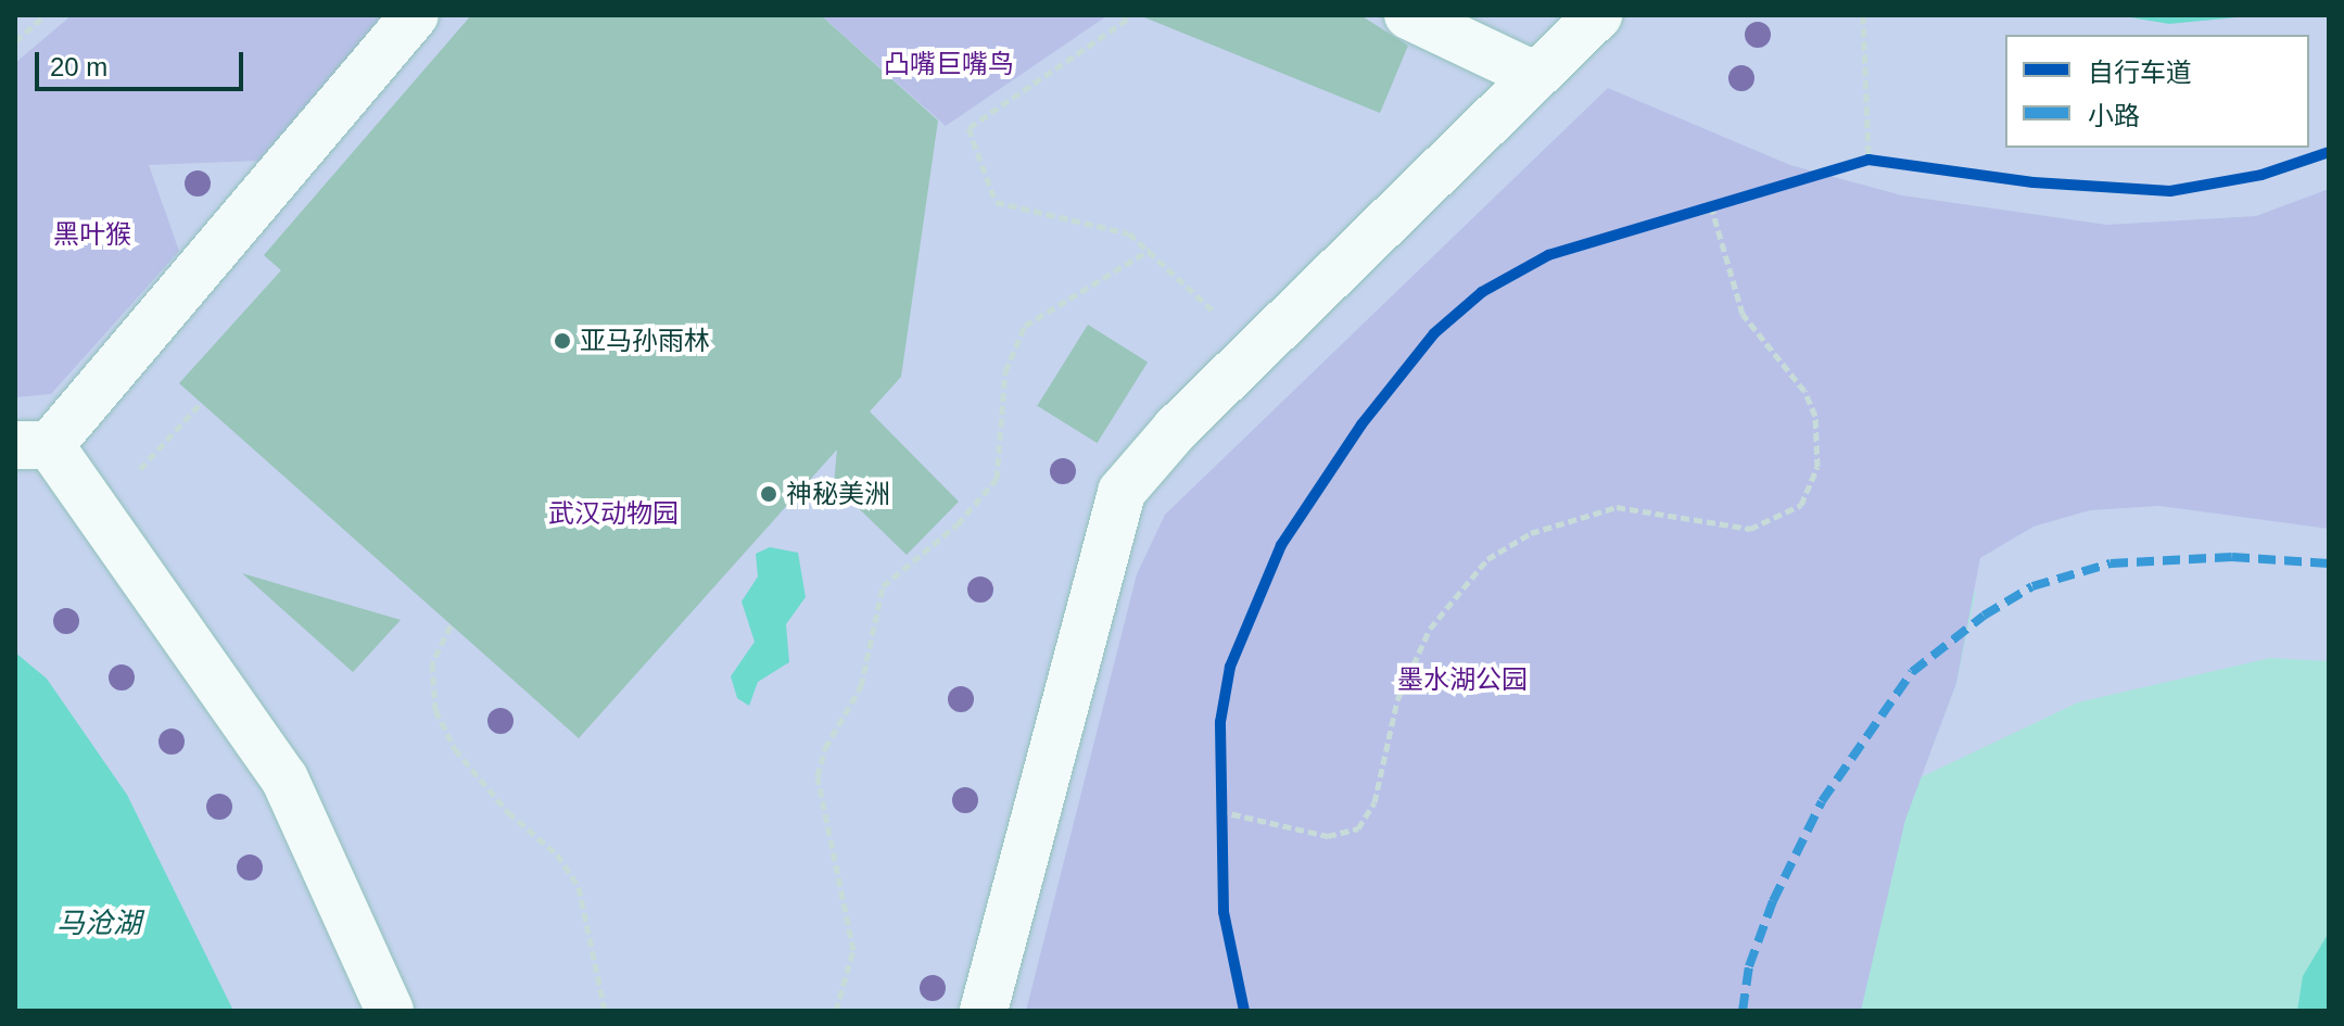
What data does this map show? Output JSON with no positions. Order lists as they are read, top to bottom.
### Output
{
  "water": ["马沧湖"],
  "parks": [
    "凸嘴巨嘴鸟",
    "黑叶猴",
    "武汉动物园",
    "墨水湖公园"
  ],
  "places": ["亚马孙雨林", "神秘美洲"],
  "legend": ["自行车道", "小路"],
  "scale_bar": "20 m"
}
